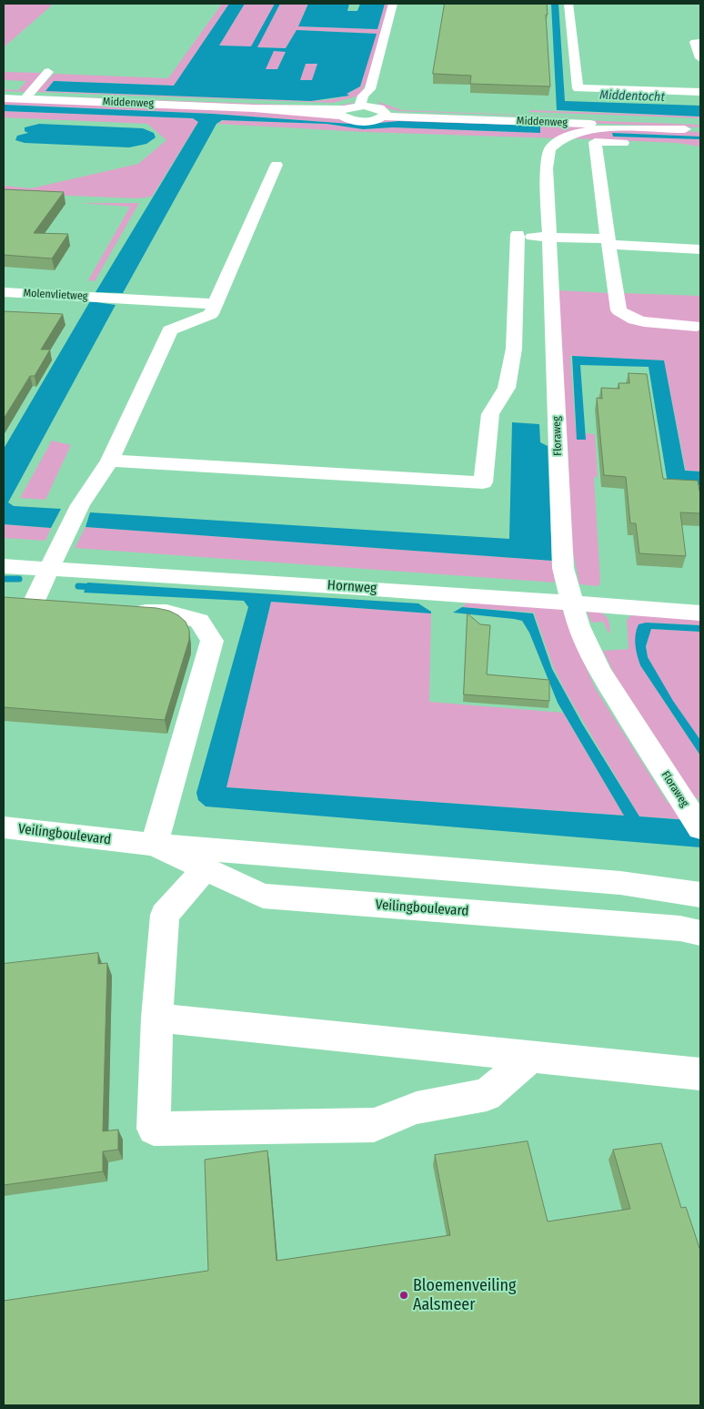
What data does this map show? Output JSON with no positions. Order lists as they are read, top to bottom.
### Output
{
  "streets": {
    "street": [
      "Middenweg",
      "Molenvlietweg",
      "Floraweg",
      "Hornweg",
      "Veilingboulevard"
    ]
  },
  "crossings": [
    ["Middenweg", "Floraweg"]
  ],
  "water": ["Middentocht"],
  "places": ["Bloemenveiling Aalsmeer"]
}
